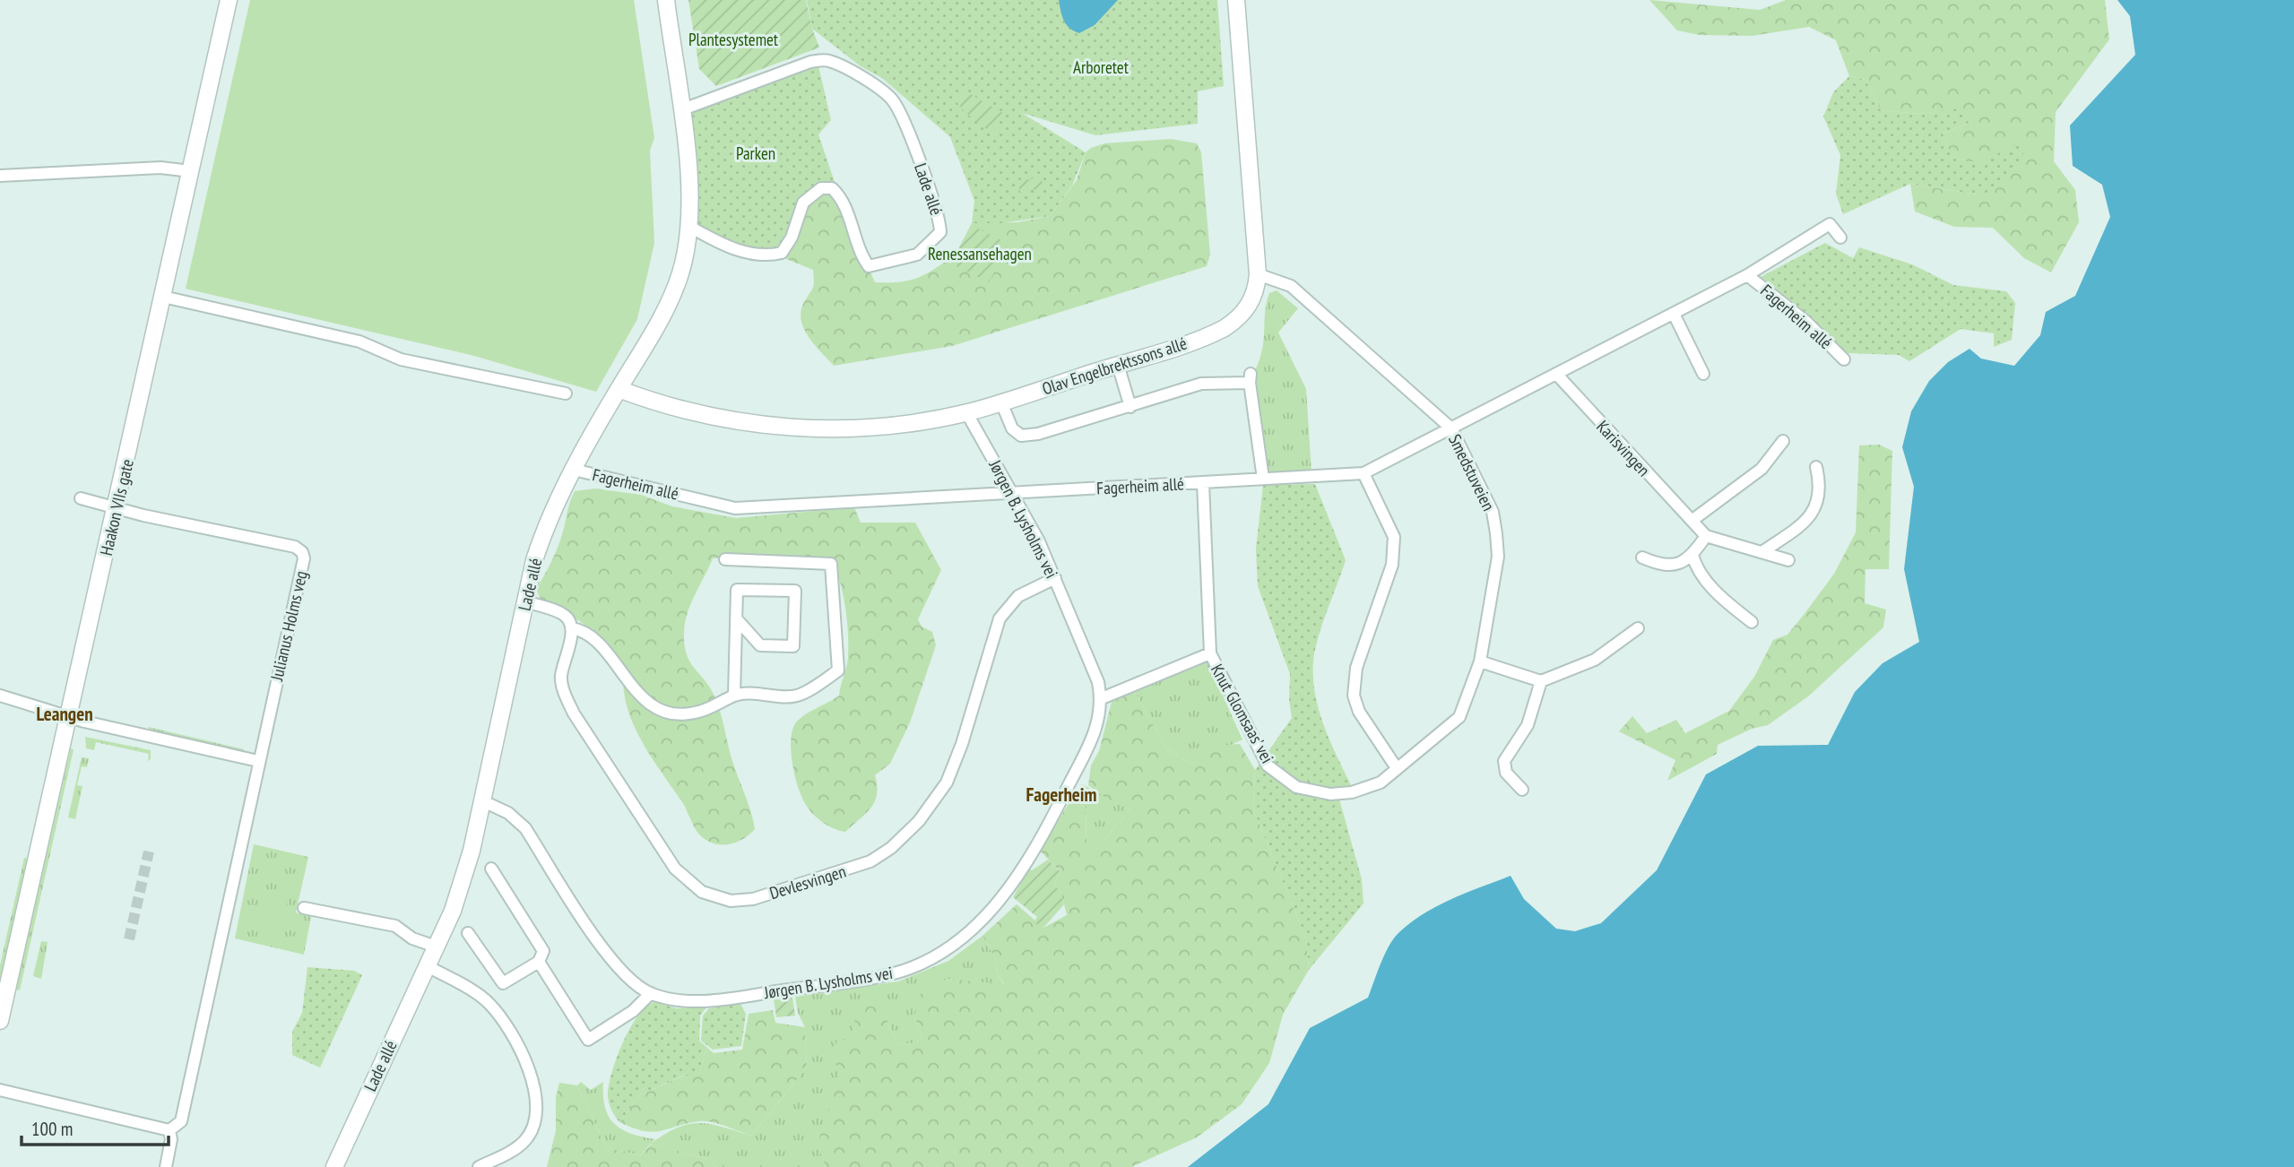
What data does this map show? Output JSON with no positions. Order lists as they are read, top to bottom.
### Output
{
  "streets": {
    "street": [
      "Lade allé",
      "Fagerheim allé",
      "Olav Engelbrektssons allé",
      "Karisvingen",
      "Smedstuveien",
      "Haakon VIIs gate",
      "Jørgen B. Lysholms vei",
      "Julianus Holms veg",
      "Knut Glomsaas' vei",
      "Devlesvingen"
    ]
  },
  "crossings": [
    ["Lade allé", "Fagerheim allé"],
    ["Lade allé", "Olav Engelbrektssons allé"],
    ["Lade allé", "Jørgen B. Lysholms vei"],
    ["Fagerheim allé", "Karisvingen"],
    ["Fagerheim allé", "Smedstuveien"],
    ["Fagerheim allé", "Jørgen B. Lysholms vei"],
    ["Fagerheim allé", "Knut Glomsaas' vei"],
    ["Olav Engelbrektssons allé", "Smedstuveien"],
    ["Olav Engelbrektssons allé", "Jørgen B. Lysholms vei"],
    ["Smedstuveien", "Knut Glomsaas' vei"],
    ["Haakon VIIs gate", "Julianus Holms veg"],
    ["Jørgen B. Lysholms vei", "Devlesvingen"]
  ],
  "districts": ["Leangen", "Fagerheim"],
  "parks": [
    "Plantesystemet",
    "Arboretet",
    "Parken",
    "Renessansehagen"
  ],
  "scale_bar": "100 m"
}
